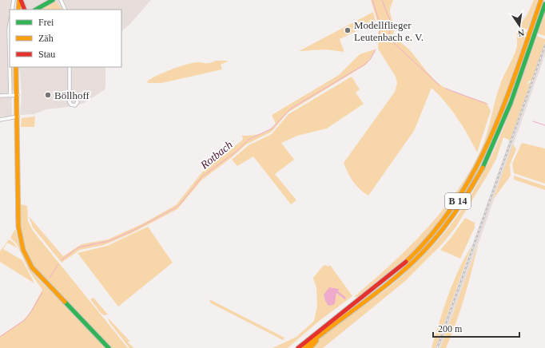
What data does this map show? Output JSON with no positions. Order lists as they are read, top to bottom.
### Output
{
  "streets": {
    "main road": ["B 14"]
  },
  "water": ["Rotbach"],
  "places": ["Modellflieger Leutenbach e. V.", "Böllhoff"],
  "legend": ["Frei", "Zäh", "Stau"],
  "scale_bar": "200 m",
  "north": "bottom"
}
